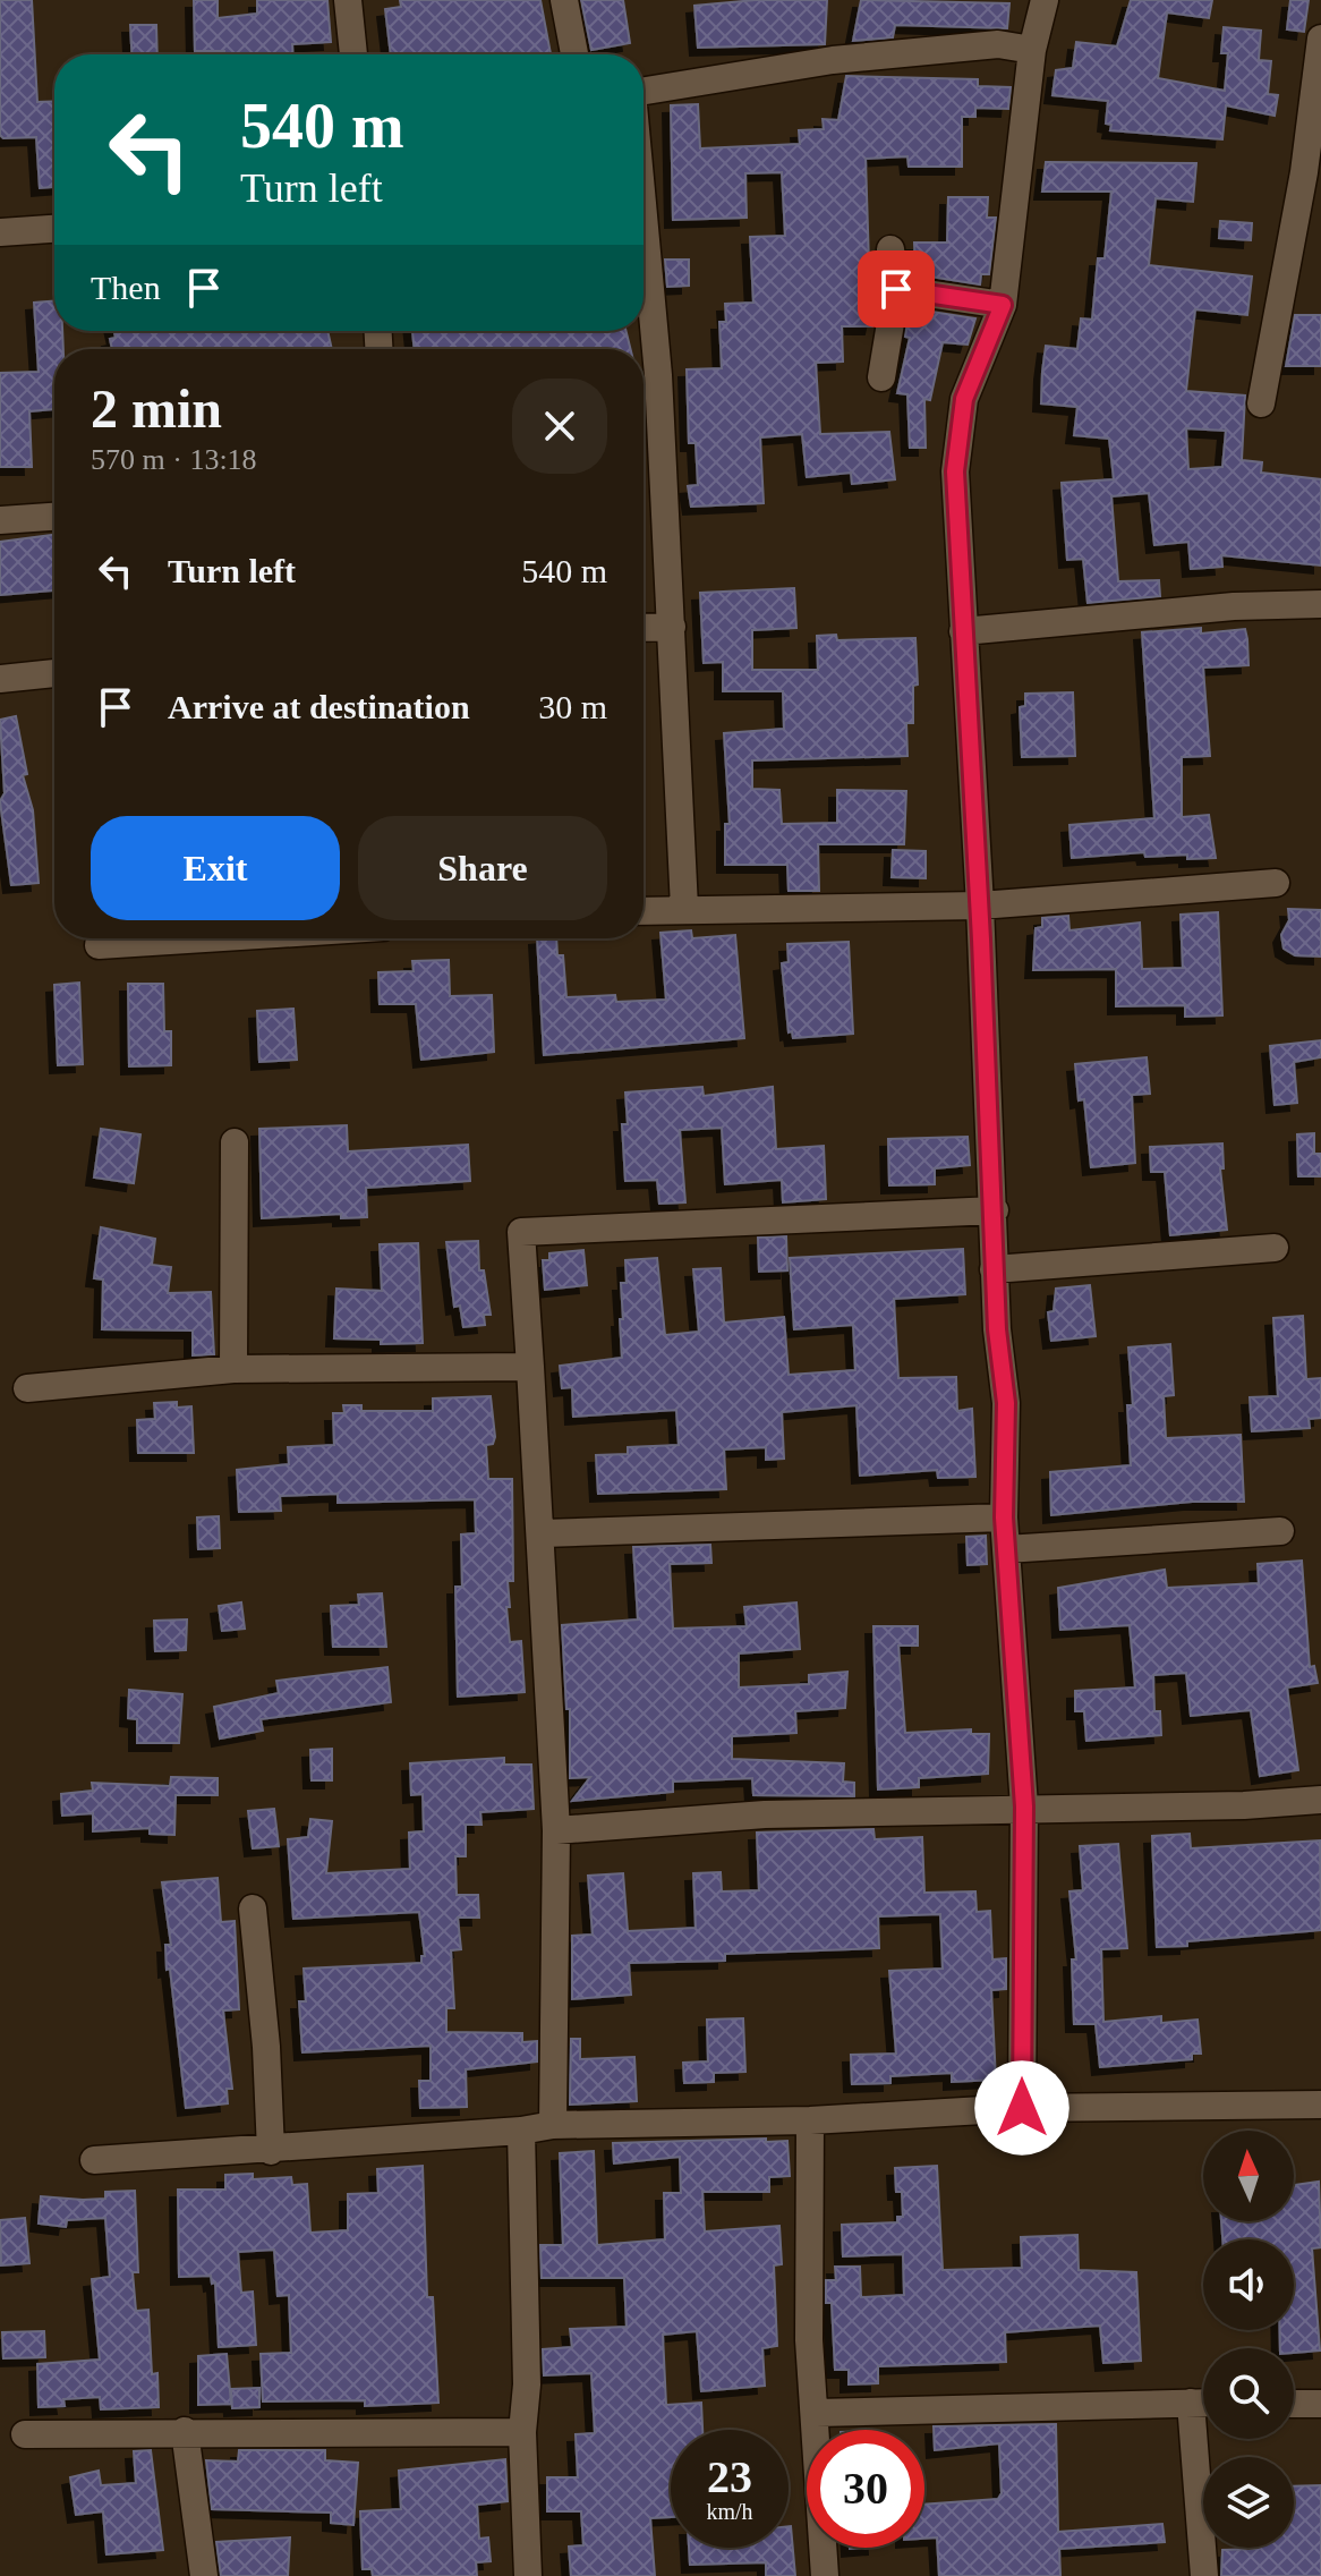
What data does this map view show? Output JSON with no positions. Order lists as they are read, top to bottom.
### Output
{
  "north": "top",
  "page": {
    "turn": ["540 m", "Turn left"],
    "then": "Then",
    "heading": ["2 min", "570 m · 13:18"],
    "list": [
      {
        "name": "Turn left",
        "value": "540 m"
      },
      {
        "name": "Arrive at destination",
        "value": "30 m"
      }
    ],
    "buttons": ["Exit", "Share"],
    "speed": "23 km/h",
    "limit": "30"
  }
}
